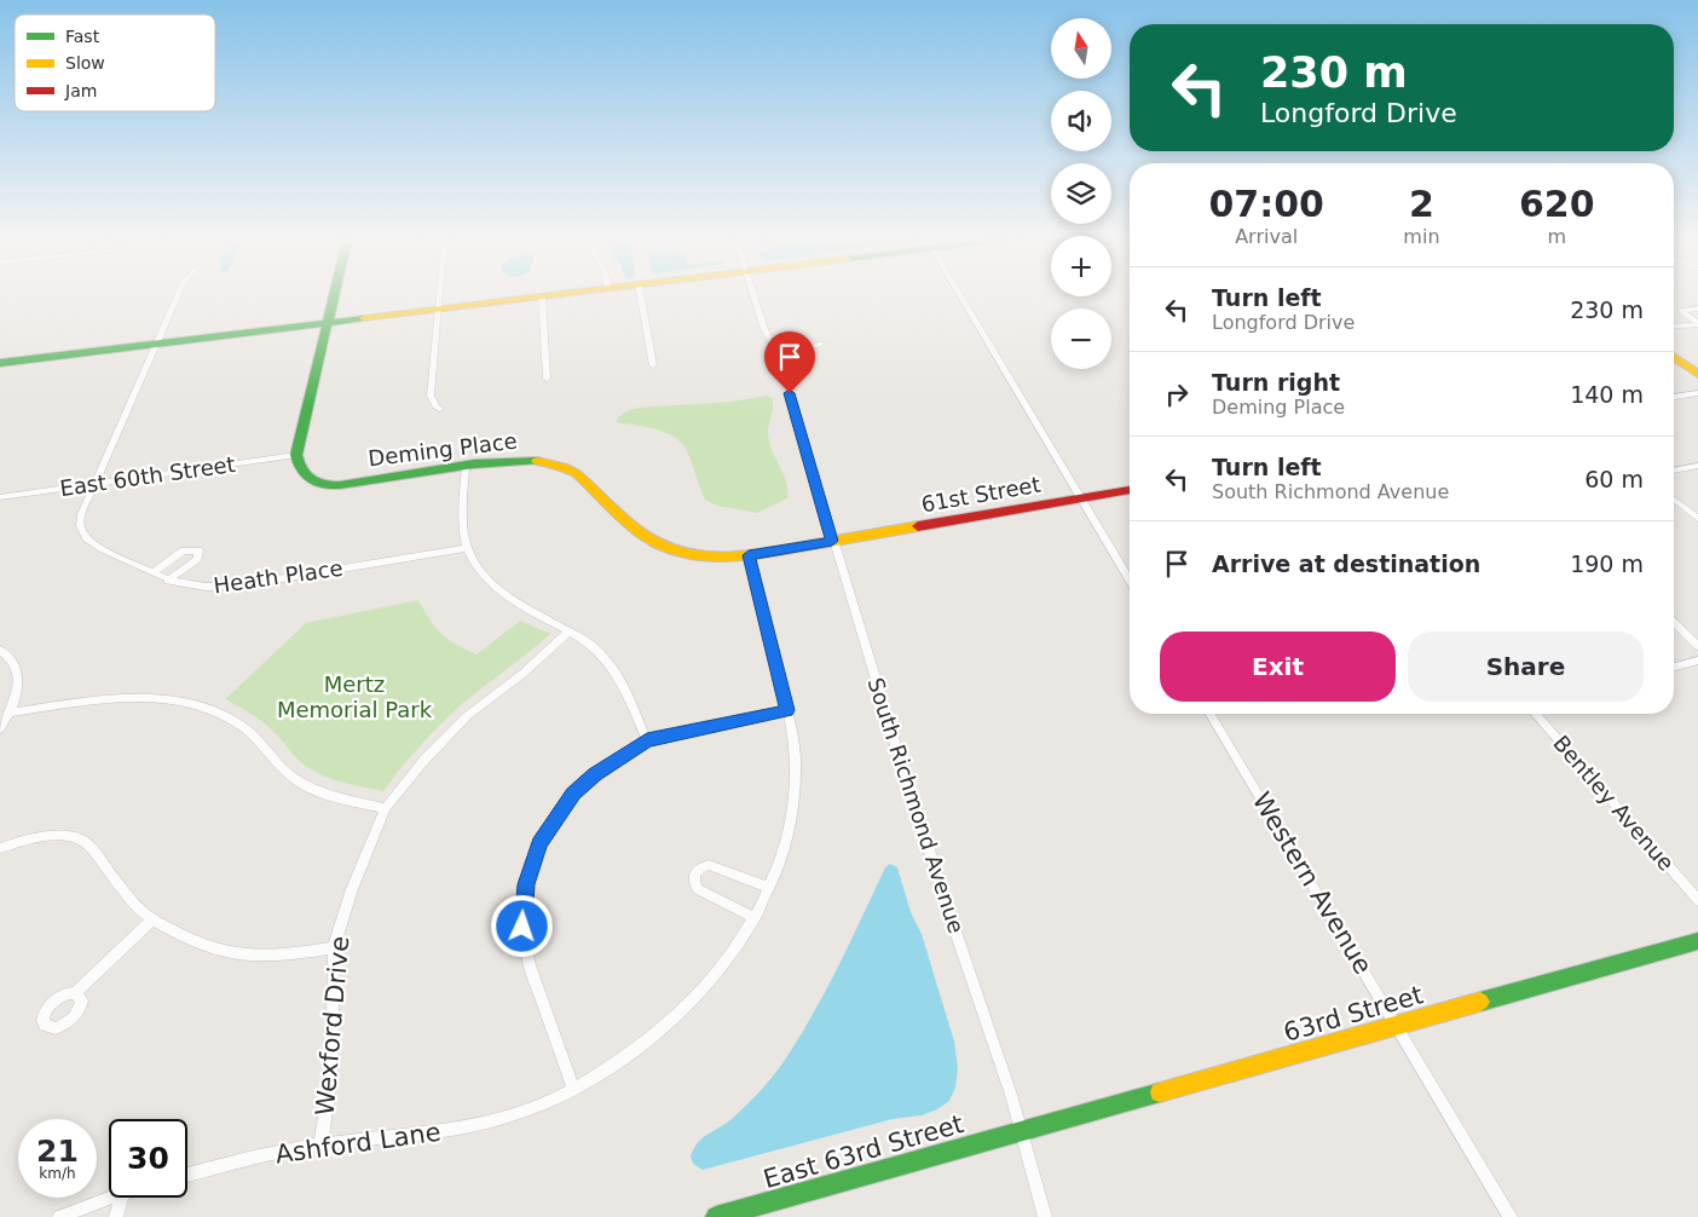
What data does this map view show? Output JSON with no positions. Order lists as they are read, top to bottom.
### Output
{
  "streets": {
    "street": [
      "Deming Place",
      "East 60th Street",
      "61st Street",
      "Heath Place",
      "Bentley Avenue",
      "South Richmond Avenue",
      "Western Avenue",
      "63rd Street",
      "Wexford Drive",
      "Ashford Lane",
      "East 63rd Street"
    ]
  },
  "crossings": [
    ["Deming Place", "East 60th Street"],
    ["Deming Place", "61st Street"],
    ["Deming Place", "South Richmond Avenue"],
    ["Deming Place", "Ashford Lane"],
    ["East 60th Street", "Heath Place"],
    ["61st Street", "South Richmond Avenue"],
    ["South Richmond Avenue", "63rd Street"],
    ["South Richmond Avenue", "East 63rd Street"],
    ["Western Avenue", "63rd Street"],
    ["63rd Street", "East 63rd Street"],
    ["Wexford Drive", "Ashford Lane"]
  ],
  "parks": ["Mertz Memorial Park"],
  "legend": ["Fast", "Slow", "Jam"],
  "north": "top",
  "page": {
    "map_buttons": ["+", "−"],
    "turn": ["230 m", "Longford Drive"],
    "eta": [
      "07:00",
      "Arrival",
      "2",
      "min",
      "620",
      "m"
    ],
    "list": [
      {
        "name": "Turn left",
        "note": "Longford Drive",
        "value": "230 m"
      },
      {
        "name": "Turn right",
        "note": "Deming Place",
        "value": "140 m"
      },
      {
        "name": "Turn left",
        "note": "South Richmond Avenue",
        "value": "60 m"
      },
      {
        "name": "Arrive at destination",
        "value": "190 m"
      }
    ],
    "buttons": ["Exit", "Share"],
    "speed": "21 km/h",
    "limit": "30"
  }
}
